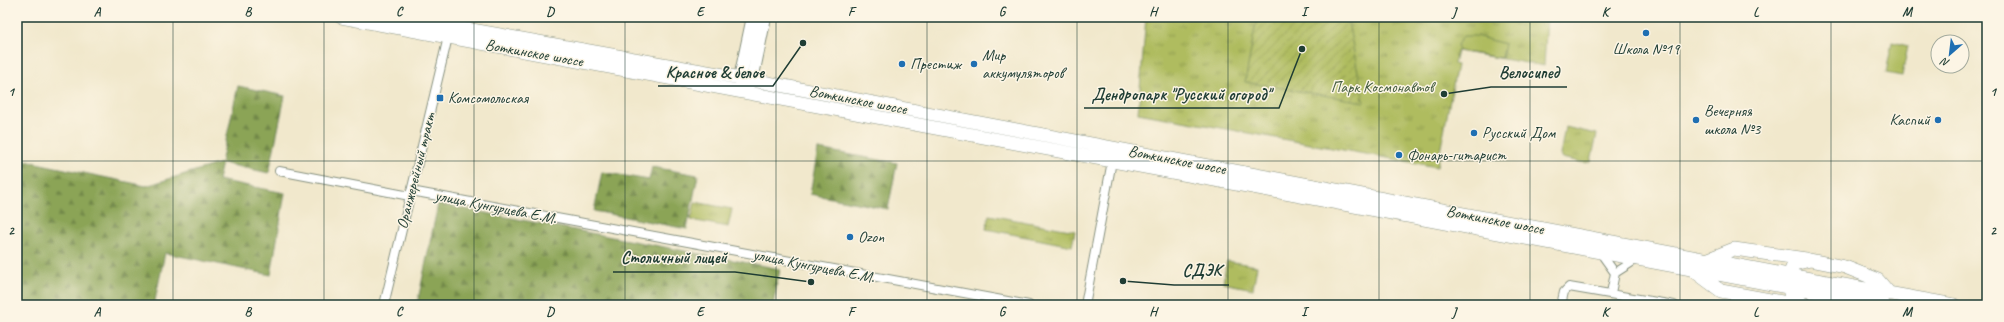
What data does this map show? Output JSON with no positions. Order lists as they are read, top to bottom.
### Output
{
  "streets": {
    "main road": ["Воткинское шоссе"],
    "street": ["Оранжерейный тракт", "улица Кунгурцева Е.М."]
  },
  "crossings": [
    ["Воткинское шоссе", "Оранжерейный тракт"],
    ["Оранжерейный тракт", "улица Кунгурцева Е.М."]
  ],
  "parks": ["Парк Космонавтов"],
  "places": {
    "other": [
      "Школа №19",
      "Красное & белое",
      "Дендропарк \"Русский огород\"",
      "Престиж",
      "Мир аккумуляторов",
      "Велосипед",
      "Вечерняя школа №3",
      "Каспий",
      "Русский Дом",
      "Фонарь-гитарист",
      "Ozon",
      "СДЭК",
      "Столичный лицей"
    ],
    "transit": ["Комсомольская"]
  },
  "north": "bottom left",
  "grid": {
    "columns": [
      "A",
      "B",
      "C",
      "D",
      "E",
      "F",
      "G",
      "H",
      "I",
      "J",
      "K",
      "L",
      "M"
    ],
    "rows": ["1", "2"]
  }
}
